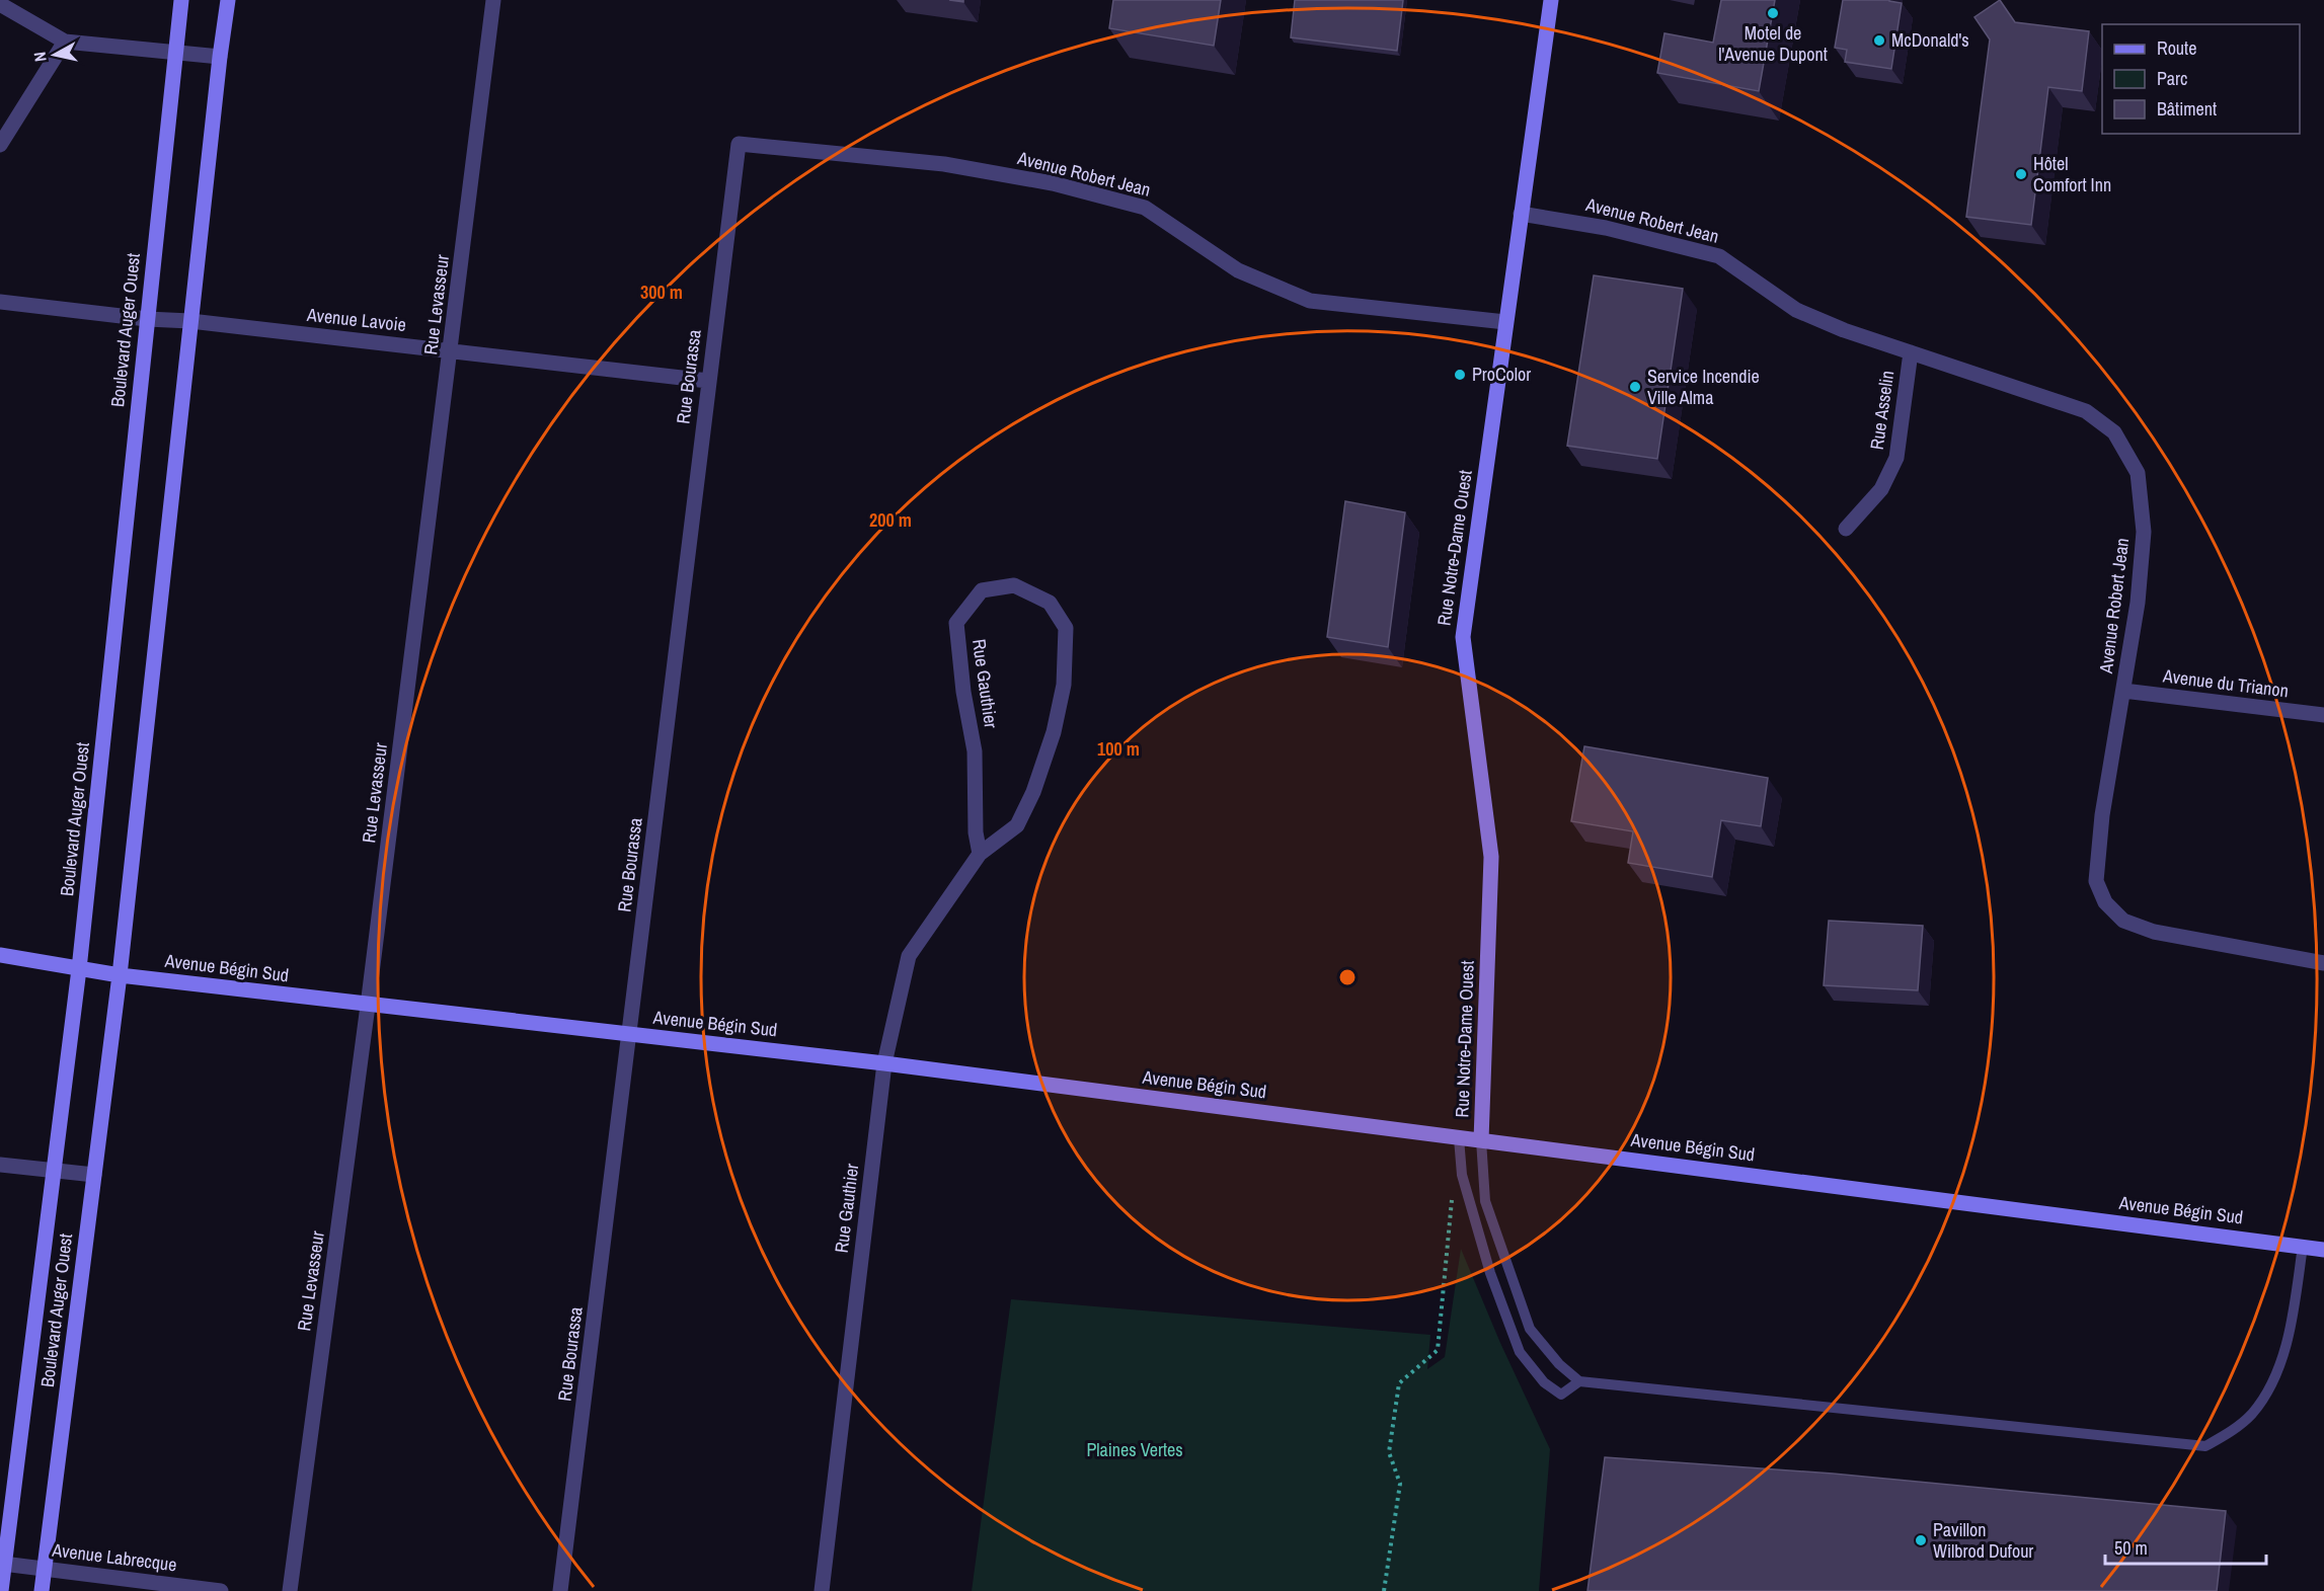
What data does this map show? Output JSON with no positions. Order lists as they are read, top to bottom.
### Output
{
  "streets": {
    "street": [
      "Avenue Robert Jean",
      "Rue Levasseur",
      "Avenue Lavoie",
      "Boulevard Auger Ouest",
      "Rue Bourassa",
      "Rue Asselin",
      "Rue Notre-Dame Ouest",
      "Rue Gauthier",
      "Avenue du Trianon",
      "Avenue Bégin Sud",
      "Avenue Labrecque"
    ]
  },
  "crossings": [
    ["Avenue Robert Jean", "Rue Bourassa"],
    ["Avenue Robert Jean", "Rue Asselin"],
    ["Avenue Robert Jean", "Rue Notre-Dame Ouest"],
    ["Avenue Robert Jean", "Avenue du Trianon"],
    ["Rue Levasseur", "Avenue Lavoie"],
    ["Rue Levasseur", "Avenue Bégin Sud"],
    ["Avenue Lavoie", "Boulevard Auger Ouest"],
    ["Avenue Lavoie", "Rue Bourassa"],
    ["Boulevard Auger Ouest", "Avenue Bégin Sud"],
    ["Boulevard Auger Ouest", "Avenue Labrecque"],
    ["Rue Bourassa", "Avenue Bégin Sud"],
    ["Rue Notre-Dame Ouest", "Avenue Bégin Sud"],
    ["Rue Gauthier", "Avenue Bégin Sud"]
  ],
  "parks": ["Plaines Vertes"],
  "places": [
    "Motel de l'Avenue Dupont",
    "McDonald's",
    "Hôtel Comfort Inn",
    "ProColor",
    "Service Incendie Ville Alma",
    "Pavillon Wilbrod Dufour"
  ],
  "legend": ["Route", "Parc", "Bâtiment"],
  "scale_bar": "50 m",
  "north": "left",
  "rings": ["300 m", "200 m", "100 m"]
}
